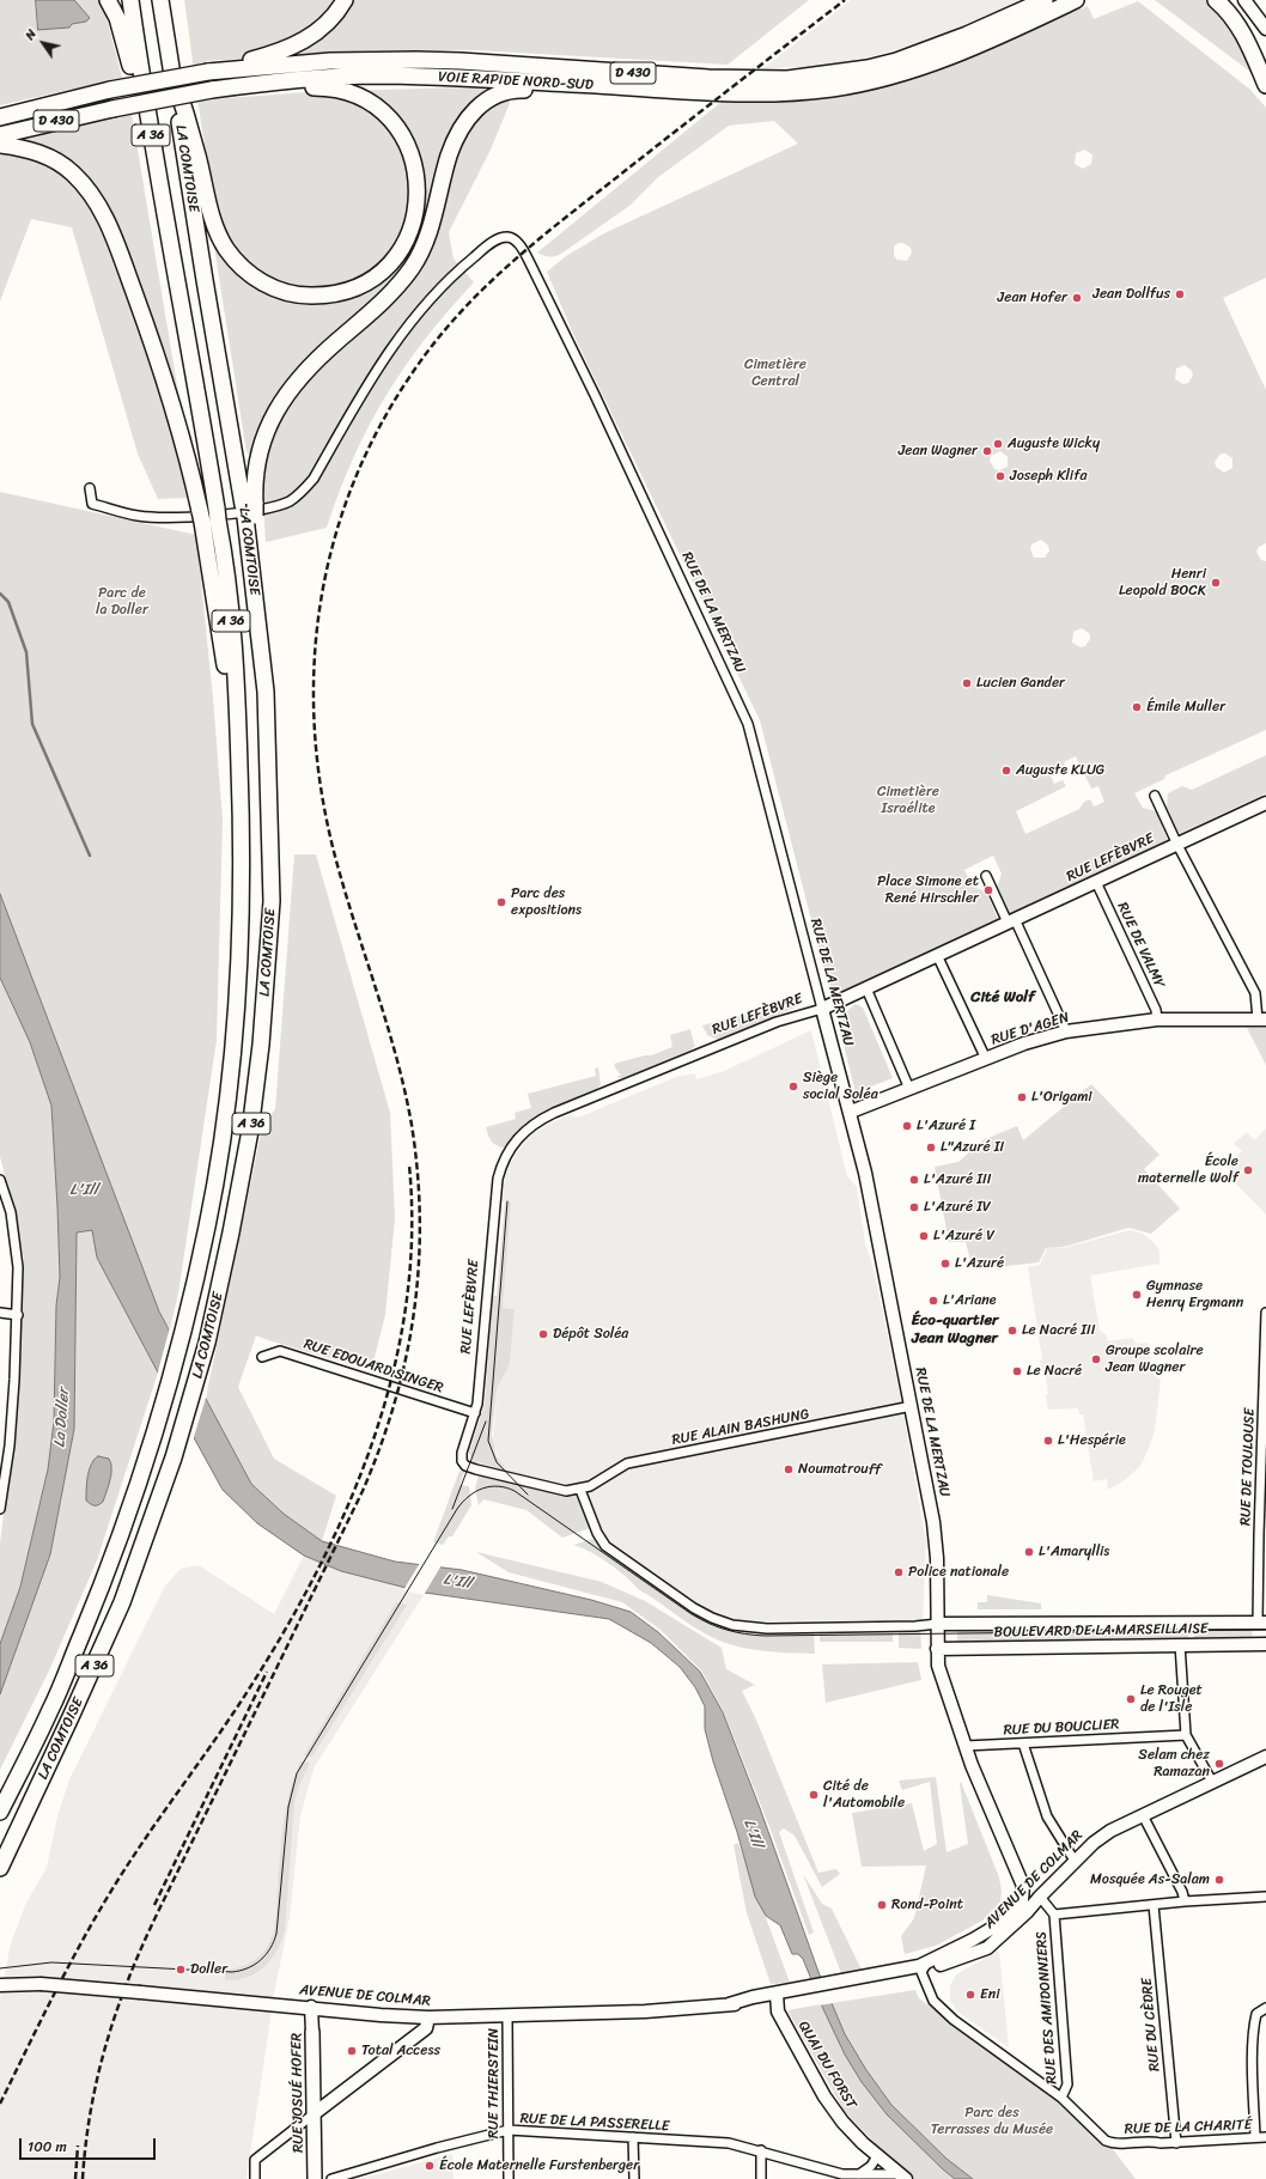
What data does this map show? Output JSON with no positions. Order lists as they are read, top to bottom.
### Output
{
  "streets": {
    "highway": [
      "D 430",
      "VOIE RAPIDE NORD-SUD",
      "A 36",
      "LA COMTOISE"
    ],
    "main road": [
      "RUE DE LA MERTZAU",
      "RUE LEFÈBVRE",
      "RUE D'AGEN",
      "BOULEVARD DE LA MARSEILLAISE",
      "AVENUE DE COLMAR",
      "QUAI DU FORST",
      "RUE JOSUÉ HOFER"
    ],
    "street": [
      "RUE DE VALMY",
      "RUE EDOUARD SINGER",
      "RUE ALAIN BASHUNG",
      "RUE DE TOULOUSE",
      "RUE DU BOUCLIER",
      "RUE DES AMIDONNIERS",
      "RUE DU CÈDRE",
      "RUE THIERSTEIN",
      "RUE DE LA PASSERELLE",
      "RUE DE LA CHARITÉ"
    ]
  },
  "crossings": [
    ["RUE DE LA MERTZAU", "RUE LEFÈBVRE"],
    ["RUE DE LA MERTZAU", "RUE D'AGEN"],
    ["RUE DE LA MERTZAU", "RUE ALAIN BASHUNG"],
    ["RUE DE LA MERTZAU", "BOULEVARD DE LA MARSEILLAISE"],
    ["RUE DE LA MERTZAU", "RUE DU BOUCLIER"],
    ["RUE DE LA MERTZAU", "AVENUE DE COLMAR"],
    ["RUE DE LA MERTZAU", "RUE DES AMIDONNIERS"],
    ["RUE LEFÈBVRE", "RUE DE VALMY"],
    ["RUE LEFÈBVRE", "RUE EDOUARD SINGER"],
    ["RUE LEFÈBVRE", "RUE ALAIN BASHUNG"],
    ["RUE DE VALMY", "RUE D'AGEN"],
    ["RUE DE TOULOUSE", "BOULEVARD DE LA MARSEILLAISE"],
    ["AVENUE DE COLMAR", "QUAI DU FORST"],
    ["AVENUE DE COLMAR", "RUE THIERSTEIN"],
    ["AVENUE DE COLMAR", "RUE JOSUÉ HOFER"],
    ["RUE DES AMIDONNIERS", "RUE DE LA CHARITÉ"],
    ["RUE DU CÈDRE", "RUE DE LA CHARITÉ"],
    ["QUAI DU FORST", "RUE DE LA PASSERELLE"],
    ["RUE THIERSTEIN", "RUE DE LA PASSERELLE"]
  ],
  "districts": ["Cité Wolf", "Éco-quartier Jean Wagner"],
  "water": ["L'Ill", "La Doller"],
  "parks": [
    "Cimetière Central",
    "Parc de la Doller",
    "Cimetière Israélite",
    "Parc des Terrasses du Musée"
  ],
  "places": [
    "Jean Dollfus",
    "Jean Hofer",
    "Auguste Wicky",
    "Jean Wagner",
    "Joseph Klifa",
    "Henri Leopold BOCK",
    "Lucien Gander",
    "Émile Muller",
    "Auguste KLUG",
    "Place Simone et René Hirschler",
    "Parc des expositions",
    "Siège social Soléa",
    "L'Origami",
    "L'Azuré I",
    "L\"Azuré II",
    "École maternelle Wolf",
    "L'Azuré III",
    "L'Azuré IV",
    "L'Azuré V",
    "L'Azuré",
    "Gymnase Henry Ergmann",
    "L'Ariane",
    "Le Nacré III",
    "Dépôt Soléa",
    "Groupe scolaire Jean Wagner",
    "Le Nacré",
    "L'Hespérie",
    "Noumatrouff",
    "L'Amaryllis",
    "Police nationale",
    "Le Rouget de l'Isle",
    "Selam chez Ramazan",
    "Cité de l'Automobile",
    "Mosquée As-Salam",
    "Rond-Point",
    "Doller",
    "Eni",
    "Total Access",
    "École Maternelle Furstenberger"
  ],
  "scale_bar": "100 m",
  "north": "top left"
}
